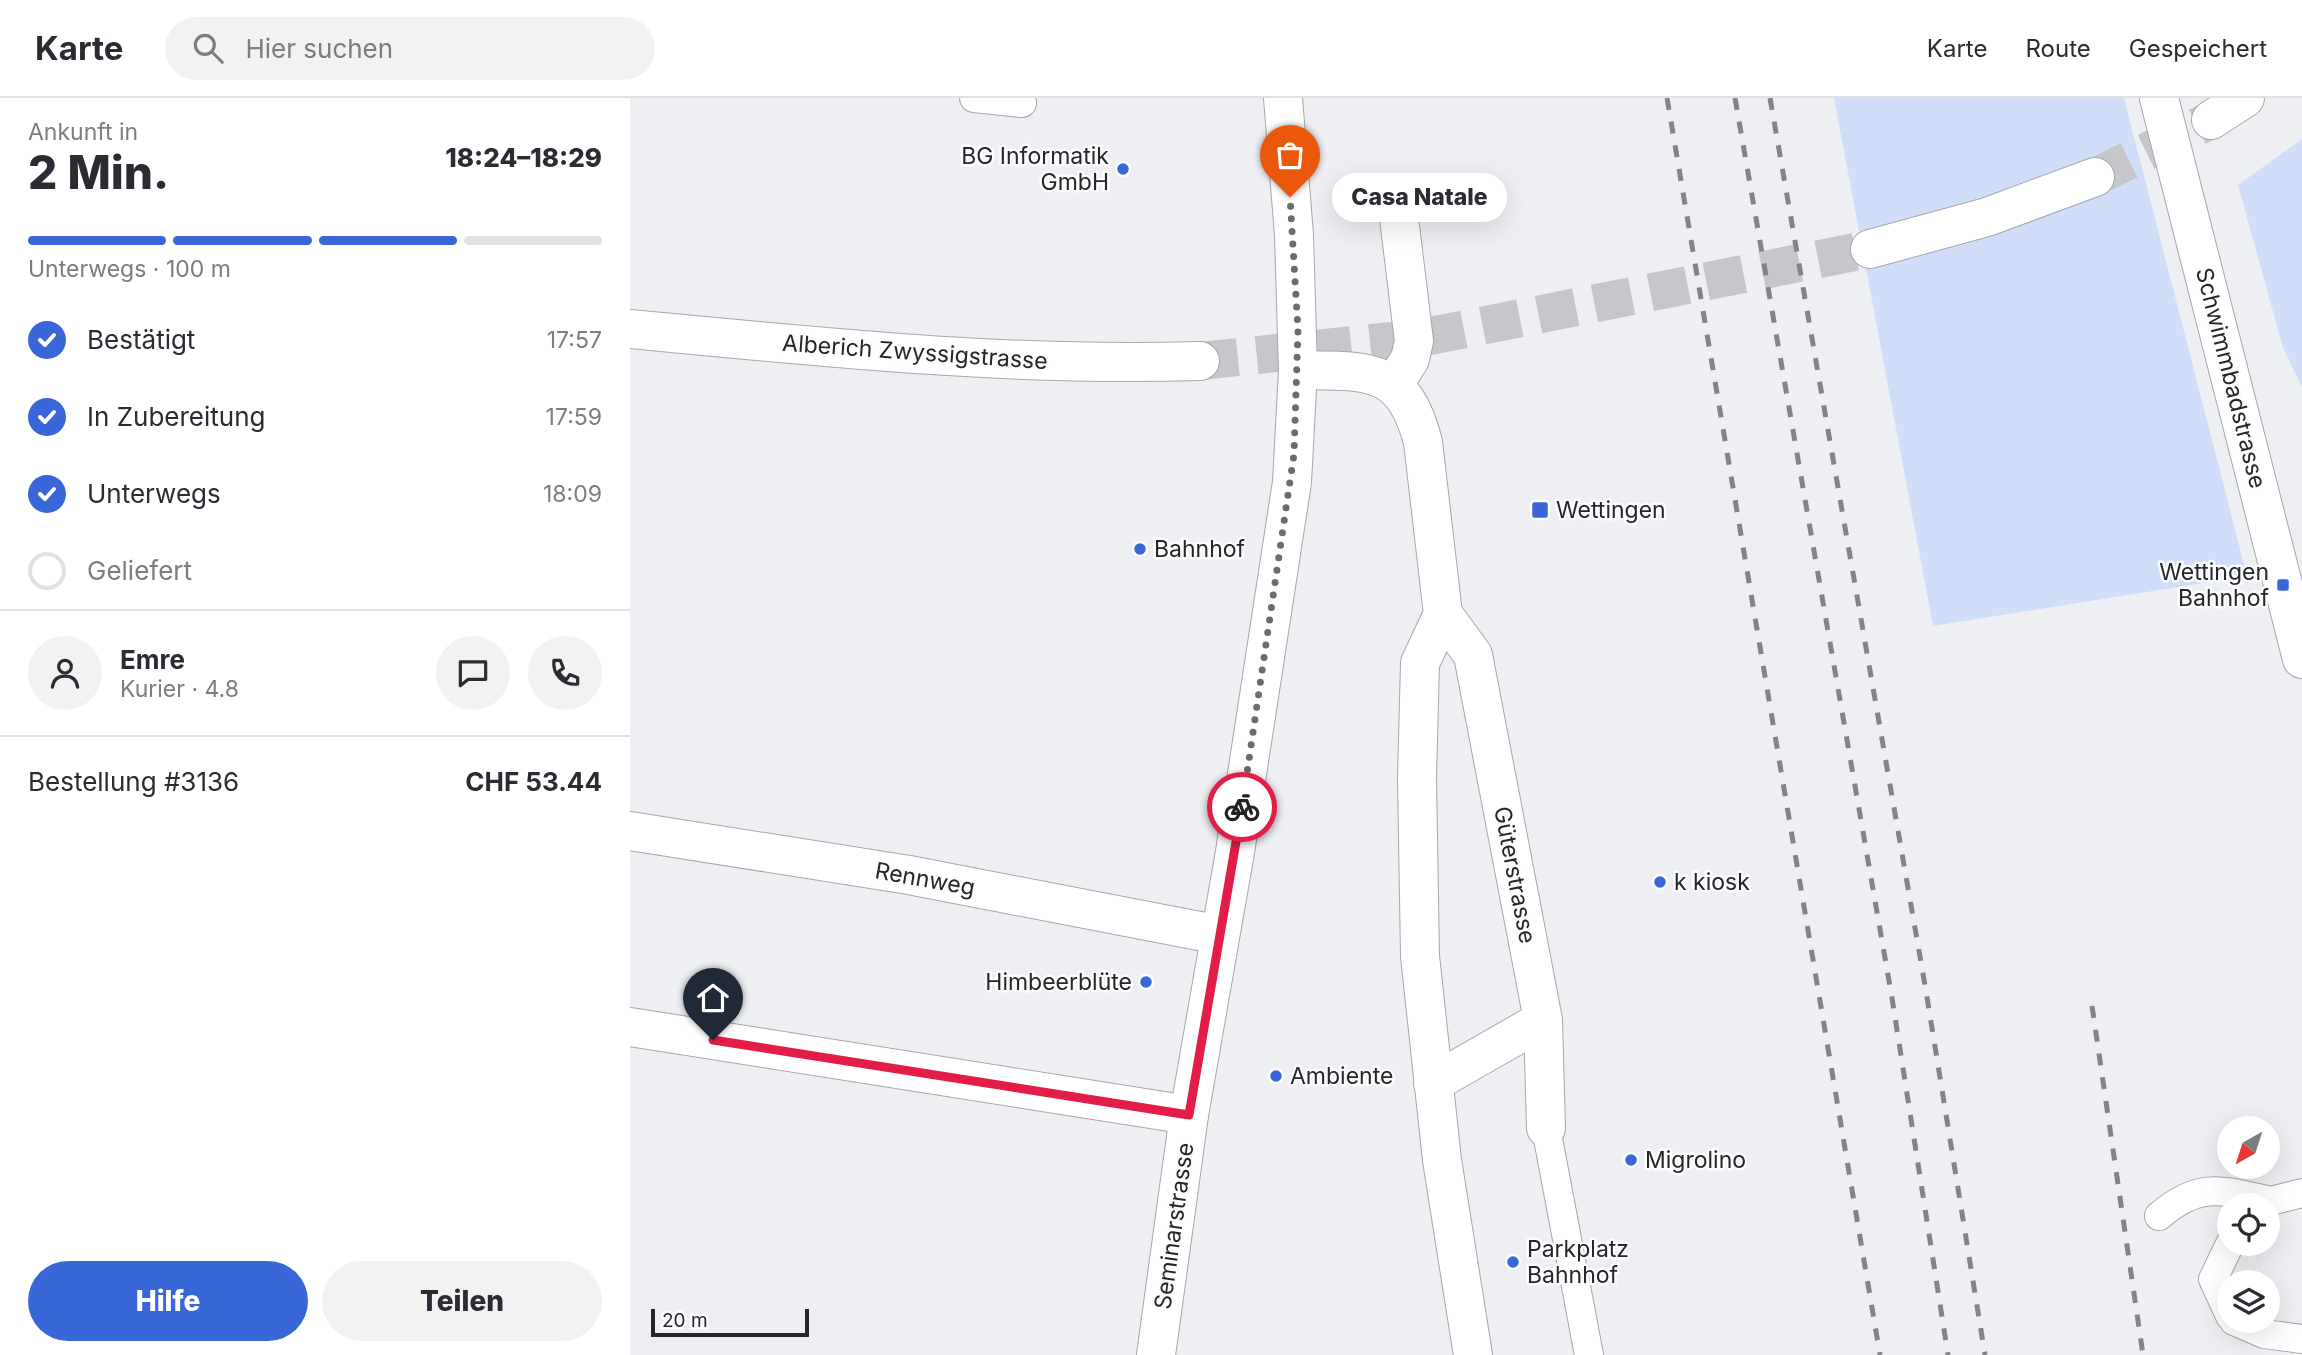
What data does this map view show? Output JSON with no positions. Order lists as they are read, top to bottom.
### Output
{
  "streets": {
    "street": [
      "Alberich Zwyssigstrasse",
      "Schwimmbadstrasse",
      "Güterstrasse",
      "Rennweg",
      "Seminarstrasse"
    ]
  },
  "crossings": [
    ["Rennweg", "Seminarstrasse"]
  ],
  "places": {
    "other": [
      "BG Informatik GmbH",
      "Casa Natale",
      "Bahnhof",
      "k kiosk",
      "Himbeerblüte",
      "Ambiente",
      "Migrolino",
      "Parkplatz Bahnhof"
    ],
    "transit": ["Wettingen", "Wettingen Bahnhof"]
  },
  "scale_bar": "20 m",
  "north": "bottom left",
  "page": {
    "header": "Karte",
    "search": "Hier suchen",
    "nav": ["Karte", "Route", "Gespeichert"],
    "heading": ["2 Min.", "Ankunft in", "18:24–18:29"],
    "panel": [
      "Emre",
      "Kurier · 4.8",
      "Bestellung #3136",
      "CHF 53.44"
    ],
    "bubble": "Casa Natale",
    "bar": "Unterwegs · 100 m",
    "list": [
      ["Bestätigt", "17:57"],
      ["In Zubereitung", "17:59"],
      ["Unterwegs", "18:09"],
      "Geliefert"
    ],
    "buttons": ["Hilfe", "Teilen"],
    "scale": "20 m"
  }
}
